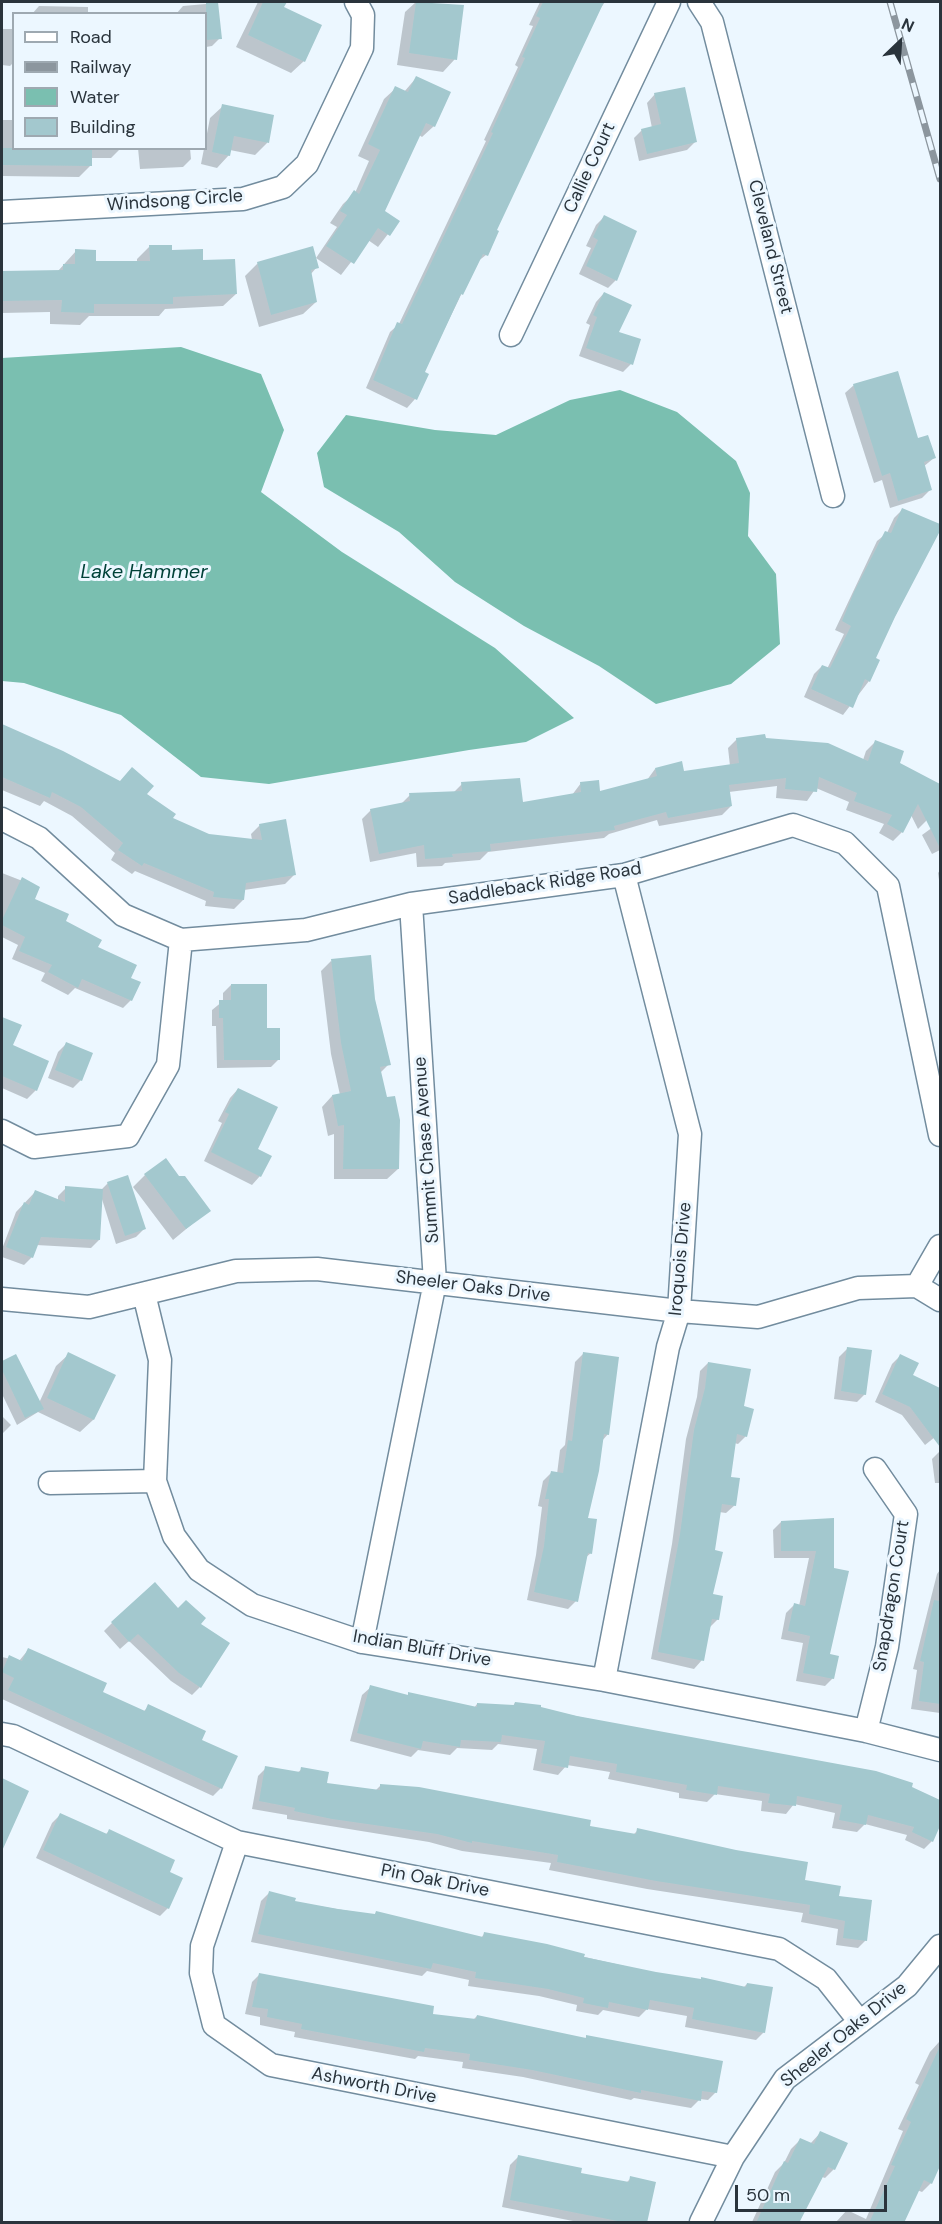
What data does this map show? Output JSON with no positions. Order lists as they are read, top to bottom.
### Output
{
  "streets": {
    "street": [
      "Callie Court",
      "Windsong Circle",
      "Cleveland Street",
      "Saddleback Ridge Road",
      "Summit Chase Avenue",
      "Iroquois Drive",
      "Sheeler Oaks Drive",
      "Snapdragon Court",
      "Indian Bluff Drive",
      "Pin Oak Drive",
      "Ashworth Drive"
    ]
  },
  "crossings": [
    ["Saddleback Ridge Road", "Summit Chase Avenue"],
    ["Saddleback Ridge Road", "Iroquois Drive"],
    ["Summit Chase Avenue", "Sheeler Oaks Drive"],
    ["Summit Chase Avenue", "Indian Bluff Drive"],
    ["Iroquois Drive", "Sheeler Oaks Drive"],
    ["Iroquois Drive", "Indian Bluff Drive"],
    ["Sheeler Oaks Drive", "Indian Bluff Drive"],
    ["Sheeler Oaks Drive", "Pin Oak Drive"],
    ["Sheeler Oaks Drive", "Ashworth Drive"],
    ["Snapdragon Court", "Indian Bluff Drive"],
    ["Pin Oak Drive", "Ashworth Drive"]
  ],
  "water": ["Lake Hammer"],
  "legend": [
    "Road",
    "Railway",
    "Water",
    "Building"
  ],
  "scale_bar": "50 m",
  "north": "top right"
}
